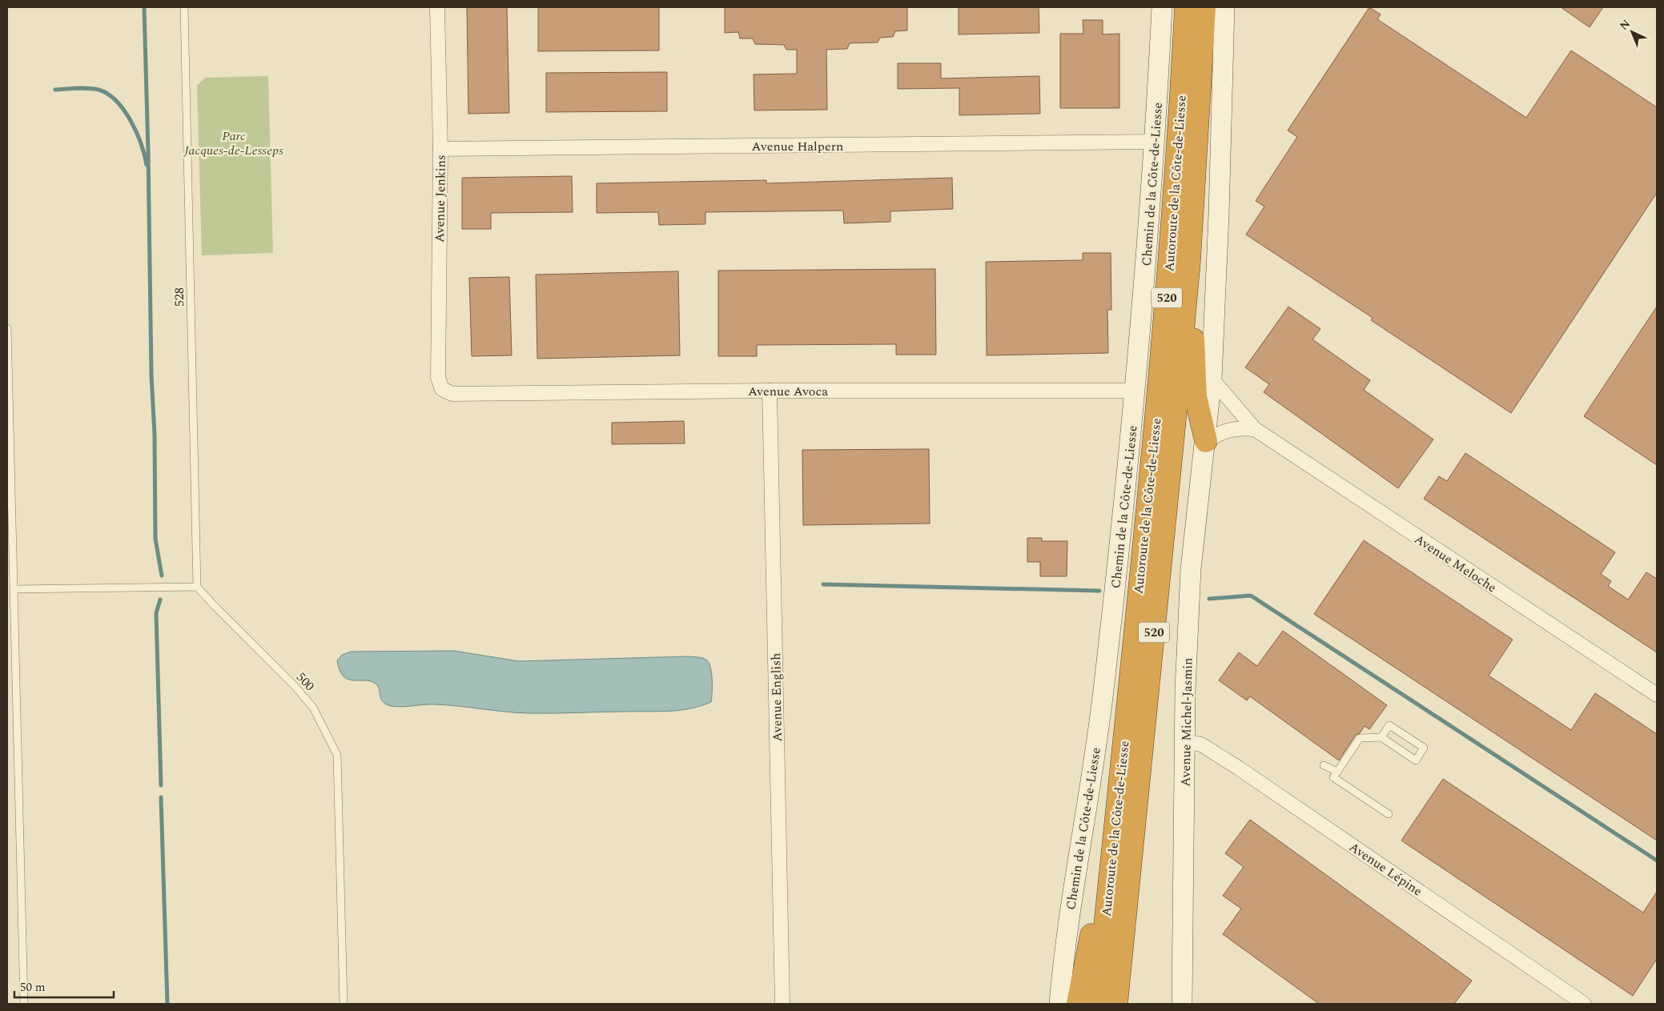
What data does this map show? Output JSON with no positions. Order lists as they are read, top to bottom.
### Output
{
  "streets": {
    "highway": ["Autoroute de la Côte-de-Liesse", "520"],
    "main road": ["Chemin de la Côte-de-Liesse", "Avenue Michel-Jasmin"],
    "street": [
      "Avenue Halpern",
      "Avenue Jenkins",
      "Avenue Avoca",
      "Avenue Meloche",
      "Avenue English",
      "Avenue Lépine"
    ],
    "lane": ["528", "500"]
  },
  "crossings": [
    ["Avenue Halpern", "Chemin de la Côte-de-Liesse"],
    ["Avenue Halpern", "Avenue Jenkins"],
    ["Chemin de la Côte-de-Liesse", "Avenue Avoca"],
    ["Avenue Jenkins", "Avenue Avoca"],
    ["528", "500"],
    ["Avenue Avoca", "Avenue English"],
    ["Avenue Michel-Jasmin", "Avenue Lépine"]
  ],
  "parks": ["Parc Jacques-de-Lesseps"],
  "scale_bar": "50 m",
  "north": "top left"
}
